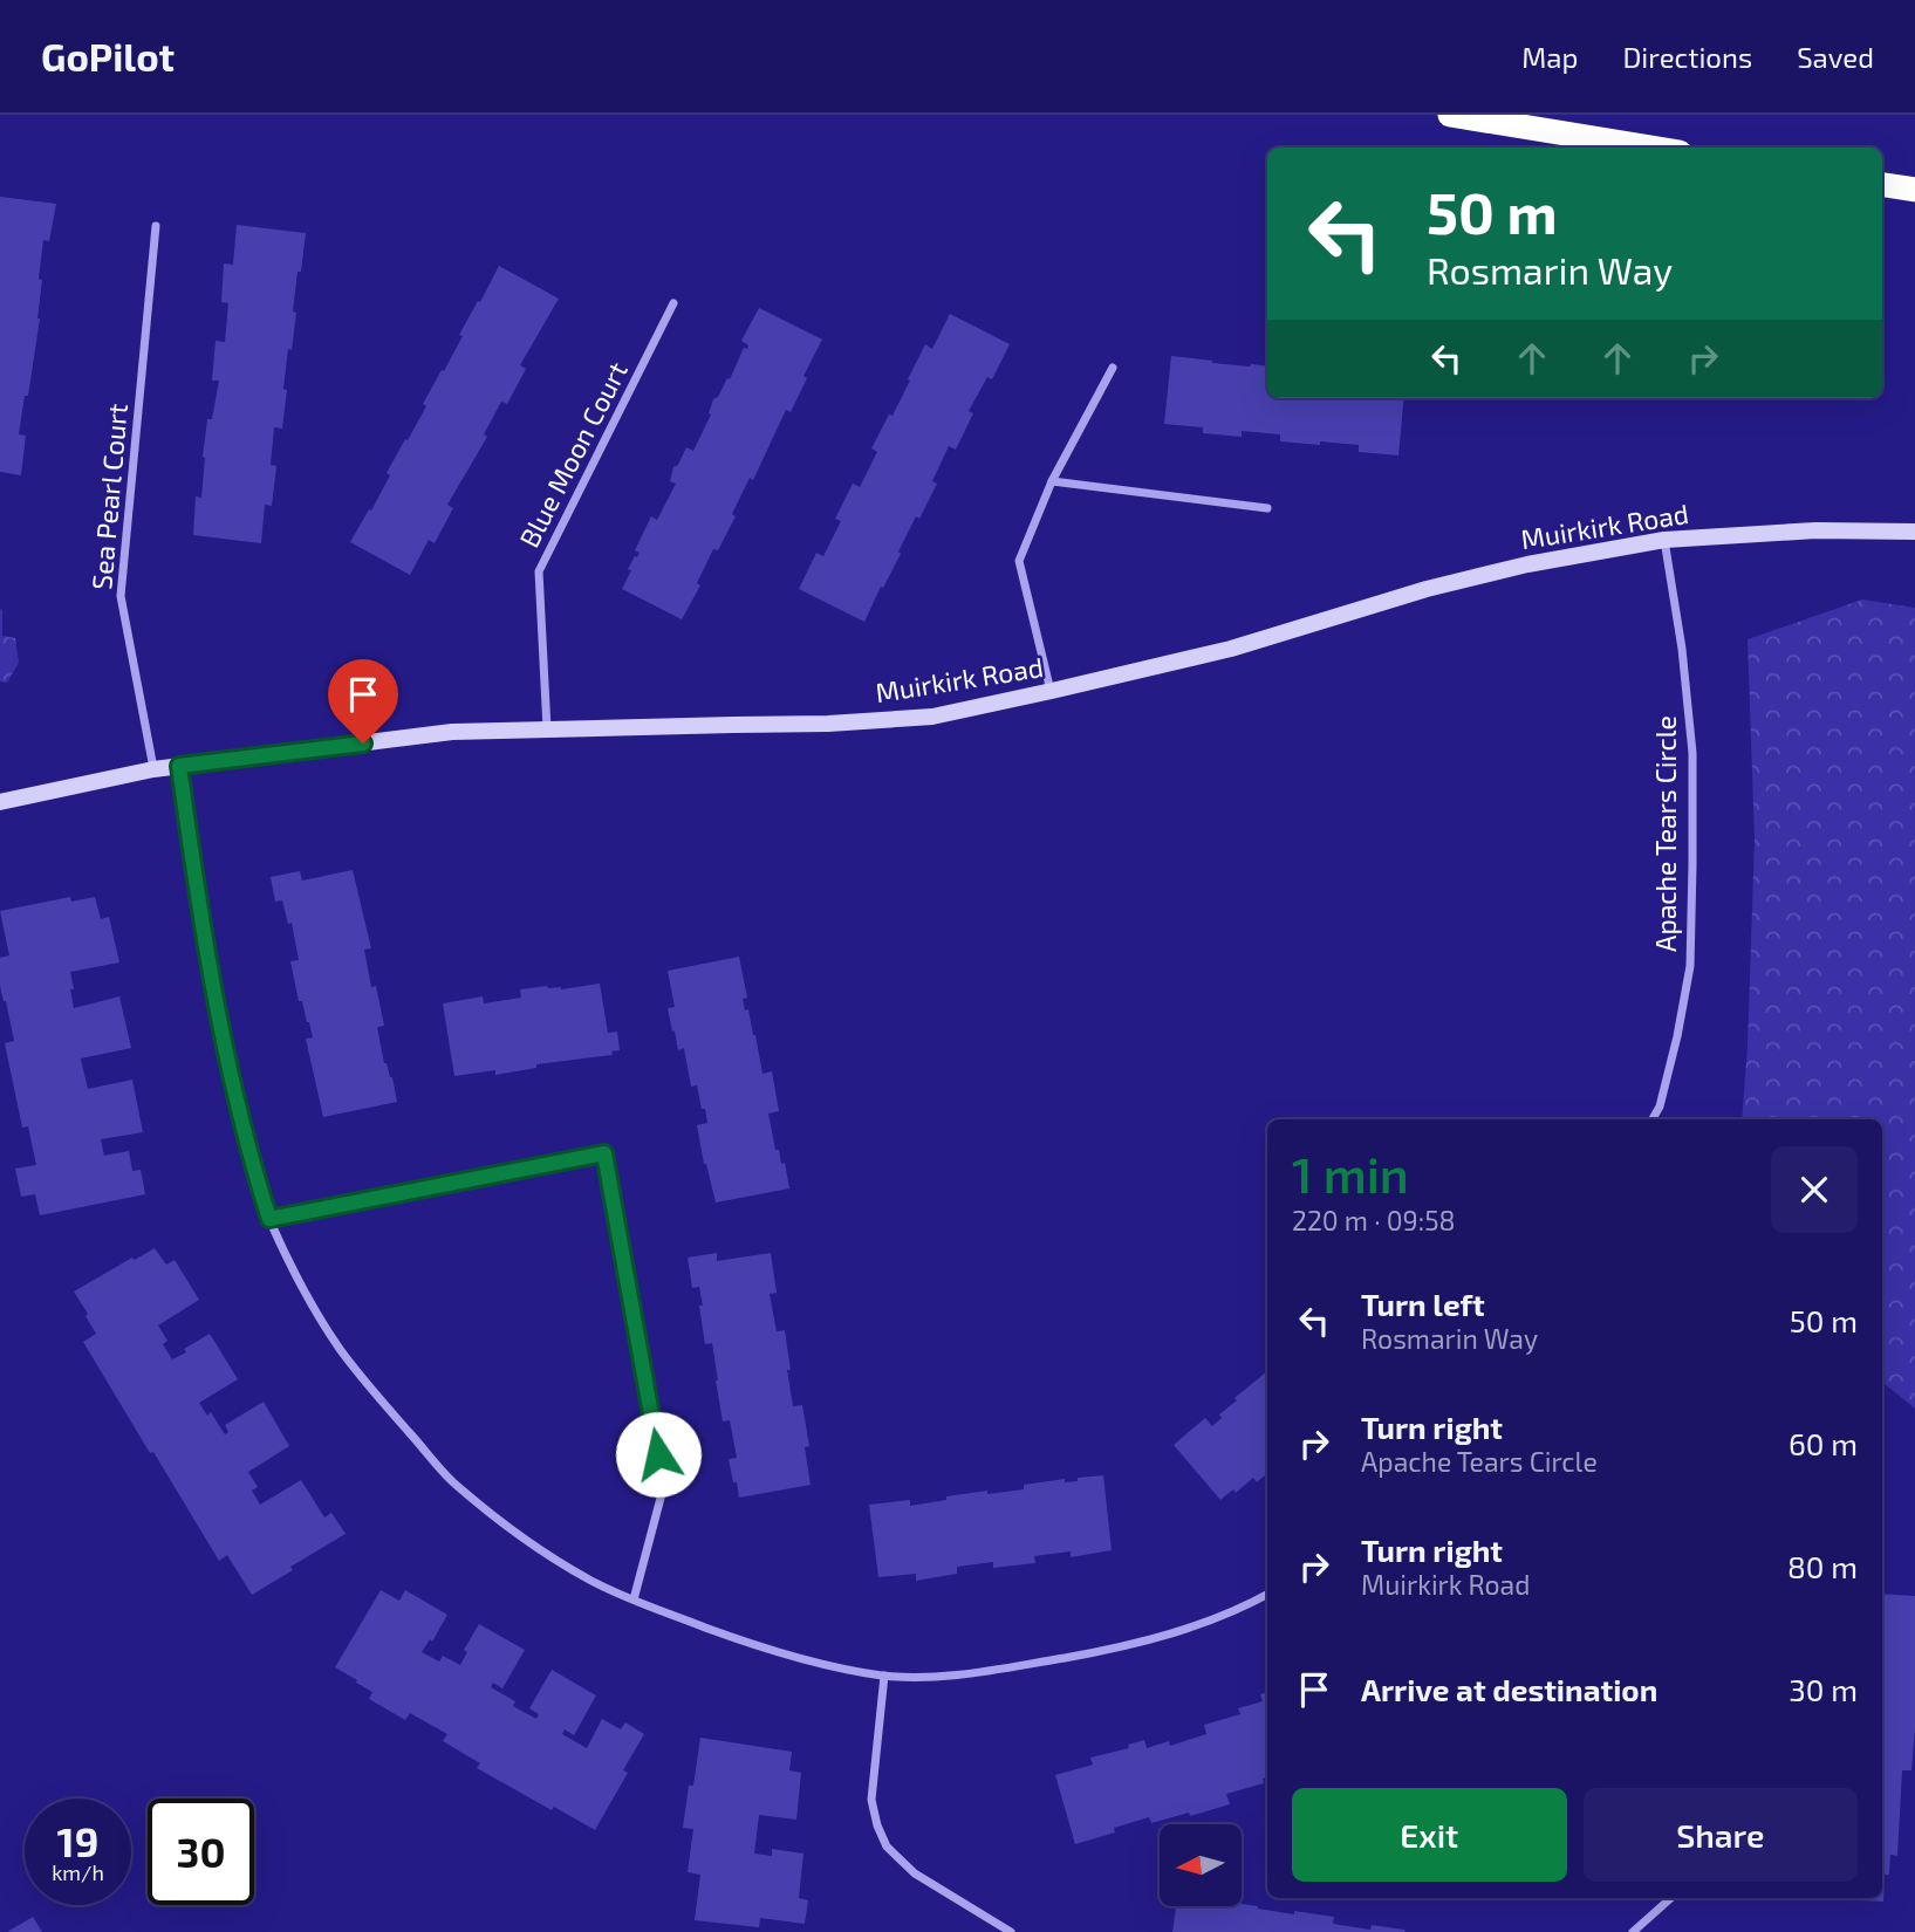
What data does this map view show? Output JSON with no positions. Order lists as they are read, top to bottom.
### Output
{
  "streets": {
    "main road": ["Muirkirk Road"],
    "street": ["Blue Moon Court", "Sea Pearl Court", "Apache Tears Circle"]
  },
  "crossings": [
    ["Blue Moon Court", "Muirkirk Road"],
    ["Sea Pearl Court", "Muirkirk Road"],
    ["Muirkirk Road", "Apache Tears Circle"]
  ],
  "north": "left",
  "page": {
    "header": "GoPilot",
    "nav": ["Map", "Directions", "Saved"],
    "turn": ["50 m", "Rosmarin Way"],
    "heading": ["1 min", "220 m · 09:58"],
    "list": [
      {
        "name": "Turn left",
        "note": "Rosmarin Way",
        "value": "50 m"
      },
      {
        "name": "Turn right",
        "note": "Apache Tears Circle",
        "value": "60 m"
      },
      {
        "name": "Turn right",
        "note": "Muirkirk Road",
        "value": "80 m"
      },
      {
        "name": "Arrive at destination",
        "value": "30 m"
      }
    ],
    "buttons": ["Exit", "Share"],
    "speed": "19 km/h",
    "limit": "30"
  }
}
